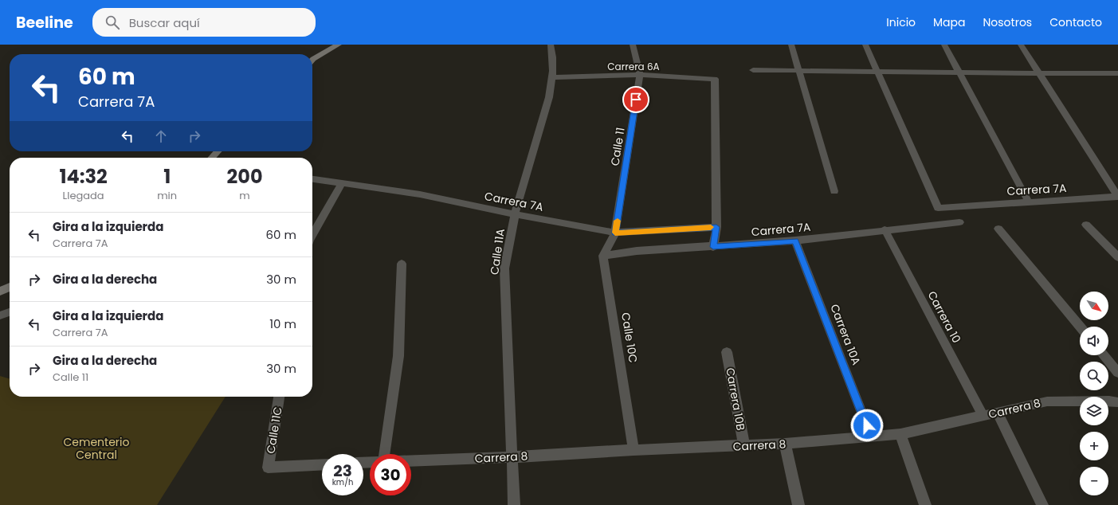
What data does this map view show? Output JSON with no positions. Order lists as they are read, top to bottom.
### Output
{
  "streets": {
    "street": [
      "Carrera 6A",
      "Calle 11",
      "Carrera 7A",
      "Calle 11A",
      "Carrera 10",
      "Carrera 10A",
      "Calle 10C",
      "Carrera 10B",
      "Carrera 8",
      "Calle 11C"
    ]
  },
  "crossings": [
    ["Carrera 6A", "Calle 11"],
    ["Carrera 6A", "Carrera 7A"],
    ["Carrera 6A", "Calle 11A"],
    ["Calle 11", "Carrera 7A"],
    ["Carrera 7A", "Calle 11A"],
    ["Carrera 7A", "Carrera 10"],
    ["Carrera 7A", "Carrera 10A"],
    ["Carrera 7A", "Calle 10C"],
    ["Calle 11A", "Carrera 8"],
    ["Carrera 10", "Carrera 8"],
    ["Carrera 10A", "Carrera 8"],
    ["Calle 10C", "Carrera 8"],
    ["Carrera 10B", "Carrera 8"]
  ],
  "parks": ["Cementerio Central"],
  "north": "bottom right",
  "page": {
    "header": "Beeline",
    "search": "Buscar aquí",
    "nav": [
      "Inicio",
      "Mapa",
      "Nosotros",
      "Contacto"
    ],
    "turn": ["60 m", "Carrera 7A"],
    "eta": [
      "14:32",
      "Llegada",
      "1",
      "min",
      "200",
      "m"
    ],
    "list": [
      {
        "name": "Gira a la izquierda",
        "note": "Carrera 7A",
        "value": "60 m"
      },
      {
        "name": "Gira a la derecha",
        "value": "30 m"
      },
      {
        "name": "Gira a la izquierda",
        "note": "Carrera 7A",
        "value": "10 m"
      },
      {
        "name": "Gira a la derecha",
        "note": "Calle 11",
        "value": "30 m"
      }
    ],
    "map_buttons": ["+", "−"],
    "speed": "23 km/h",
    "limit": "30"
  }
}
